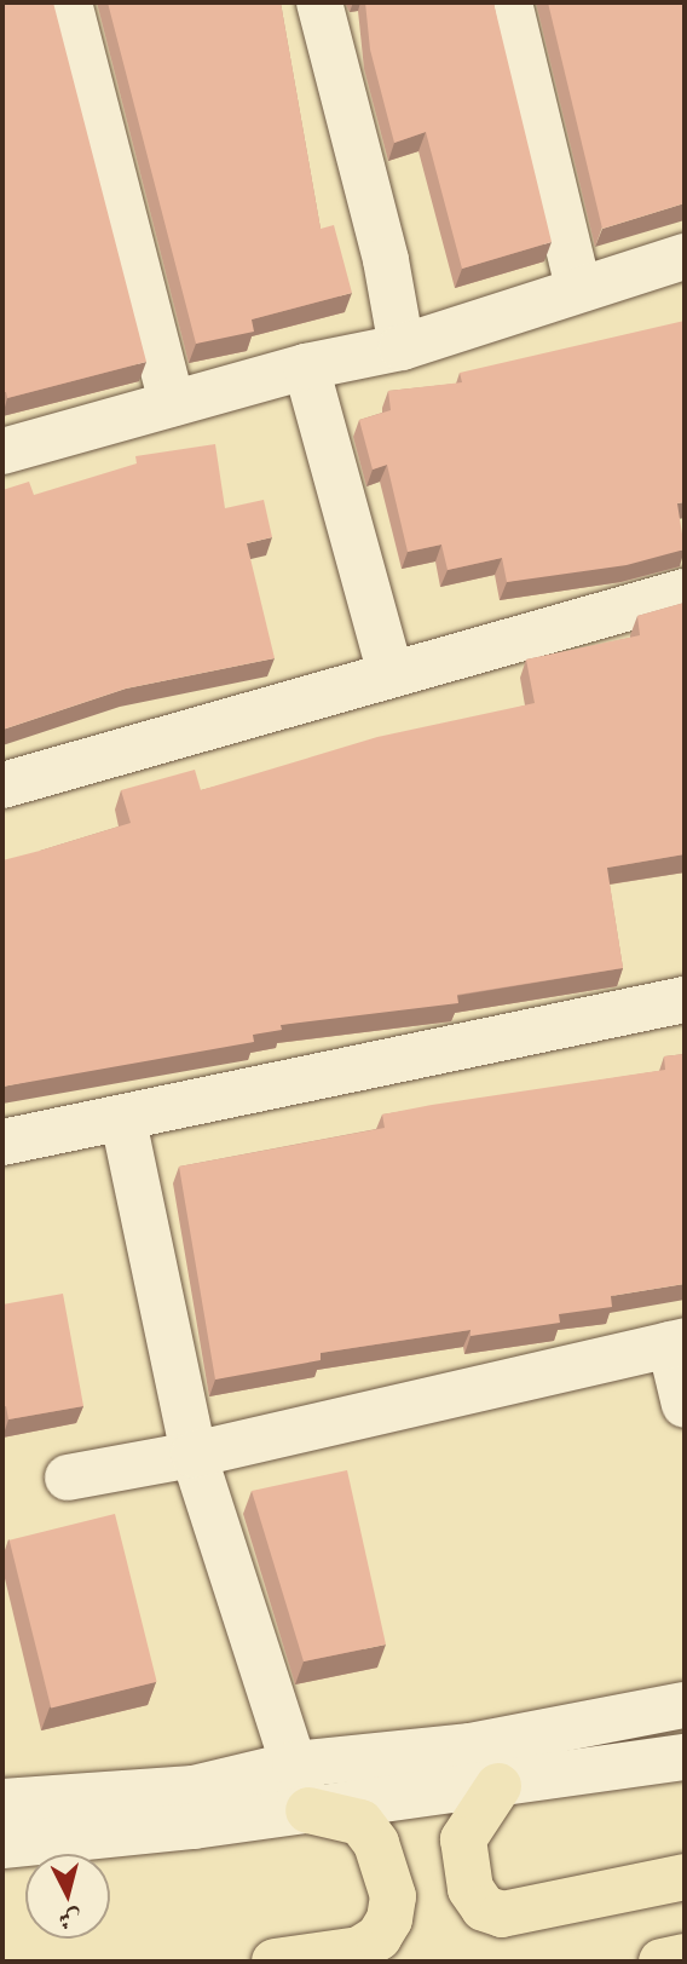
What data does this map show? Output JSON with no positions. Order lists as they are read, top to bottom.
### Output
{
  "north": "bottom"
}
